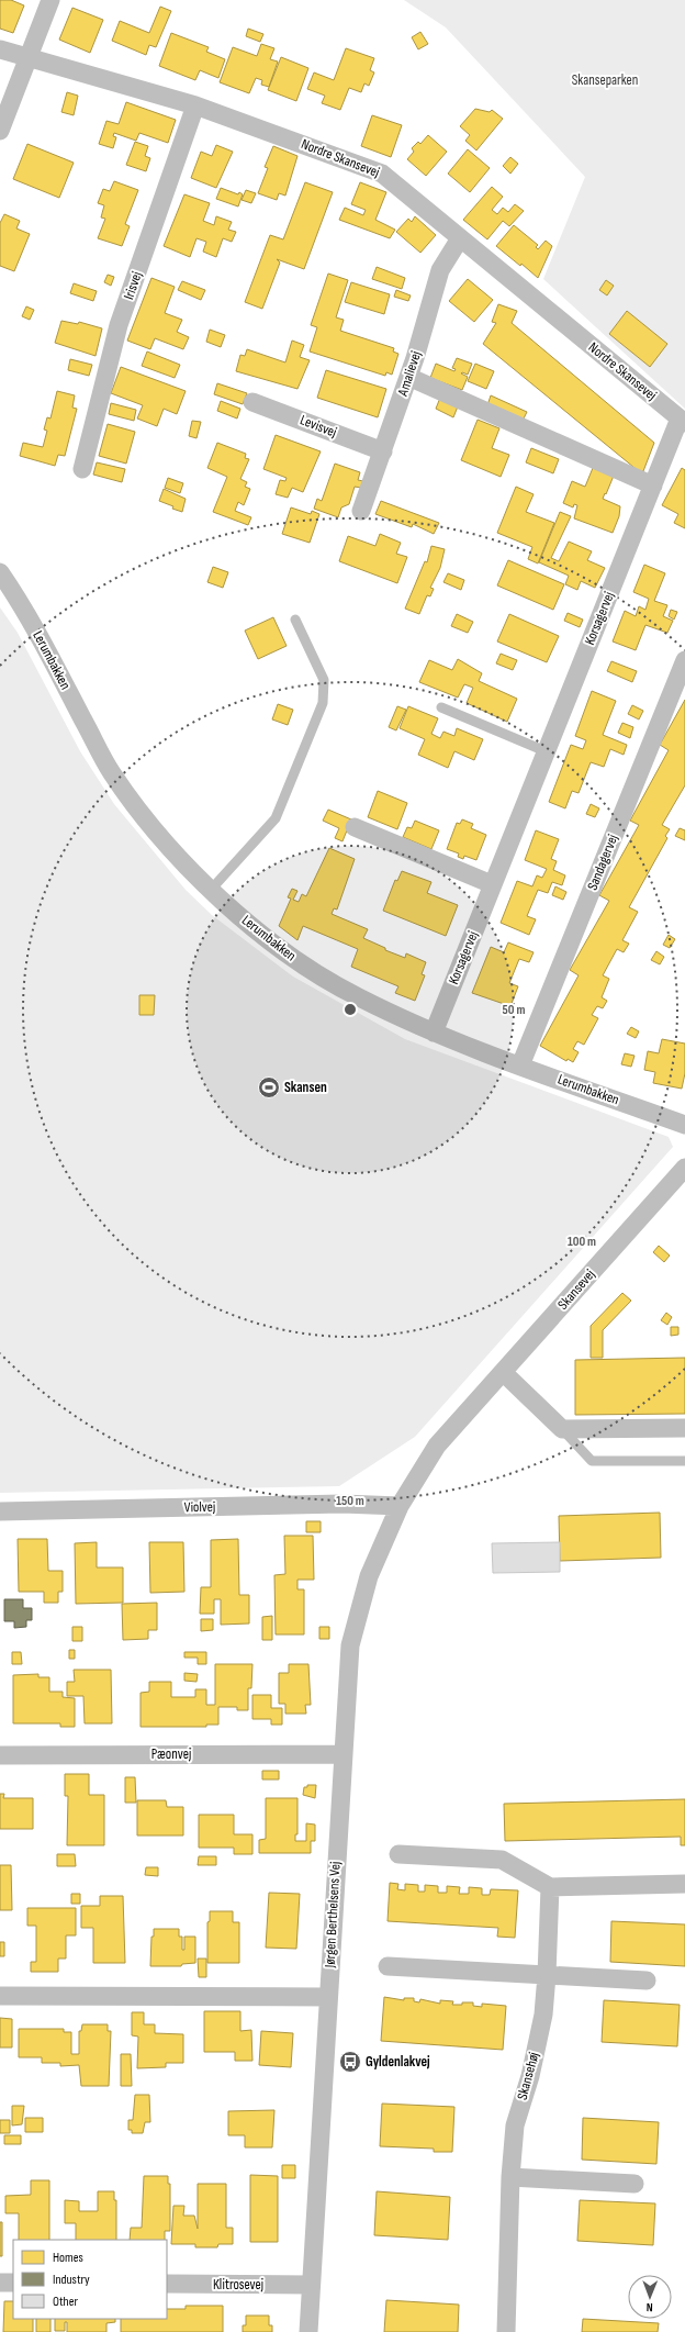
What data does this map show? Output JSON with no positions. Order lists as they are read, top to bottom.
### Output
{
  "streets": {
    "street": [
      "Nordre Skansevej",
      "Irisvej",
      "Amalievej",
      "Levisvej",
      "Korsagervej",
      "Lerumbakken",
      "Sandagervej",
      "Skansevej",
      "Violvej",
      "Pæonvej",
      "Jørgen Berthelsens Vej",
      "Skansehøj",
      "Klitrosevej"
    ]
  },
  "crossings": [
    ["Nordre Skansevej", "Irisvej"],
    ["Nordre Skansevej", "Amalievej"],
    ["Nordre Skansevej", "Korsagervej"],
    ["Amalievej", "Levisvej"],
    ["Korsagervej", "Lerumbakken"],
    ["Lerumbakken", "Sandagervej"],
    ["Skansevej", "Violvej"],
    ["Skansevej", "Jørgen Berthelsens Vej"],
    ["Violvej", "Jørgen Berthelsens Vej"],
    ["Pæonvej", "Jørgen Berthelsens Vej"],
    ["Jørgen Berthelsens Vej", "Klitrosevej"]
  ],
  "parks": ["Skanseparken"],
  "places": {
    "sports": ["Skansen"],
    "bus stop": ["Gyldenlakvej"]
  },
  "legend": ["Homes", "Industry", "Other"],
  "north": "bottom",
  "rings": ["50 m", "100 m", "150 m"]
}
